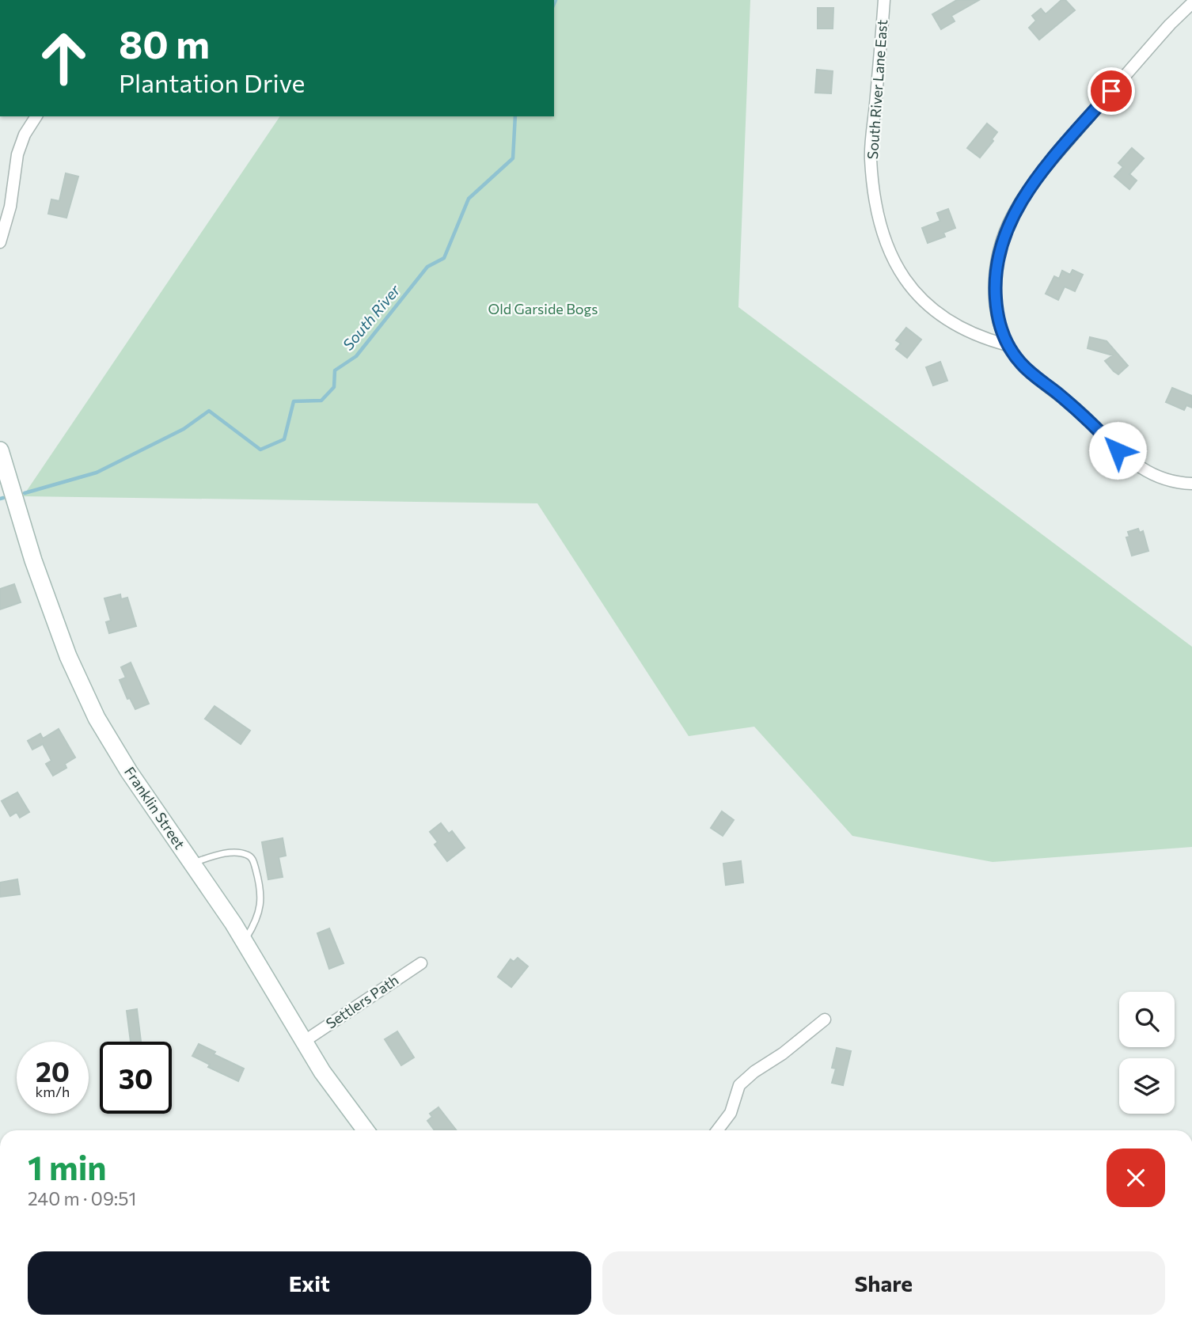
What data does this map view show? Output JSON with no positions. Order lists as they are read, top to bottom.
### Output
{
  "streets": {
    "street": ["South River Lane East", "Franklin Street", "Settlers Path"]
  },
  "crossings": [
    ["Franklin Street", "Settlers Path"]
  ],
  "water": ["South River"],
  "parks": ["Old Garside Bogs"],
  "page": {
    "turn": ["80 m", "Plantation Drive"],
    "speed": "20 km/h",
    "limit": "30",
    "heading": ["1 min", "240 m · 09:51"],
    "buttons": ["Exit", "Share"]
  }
}
